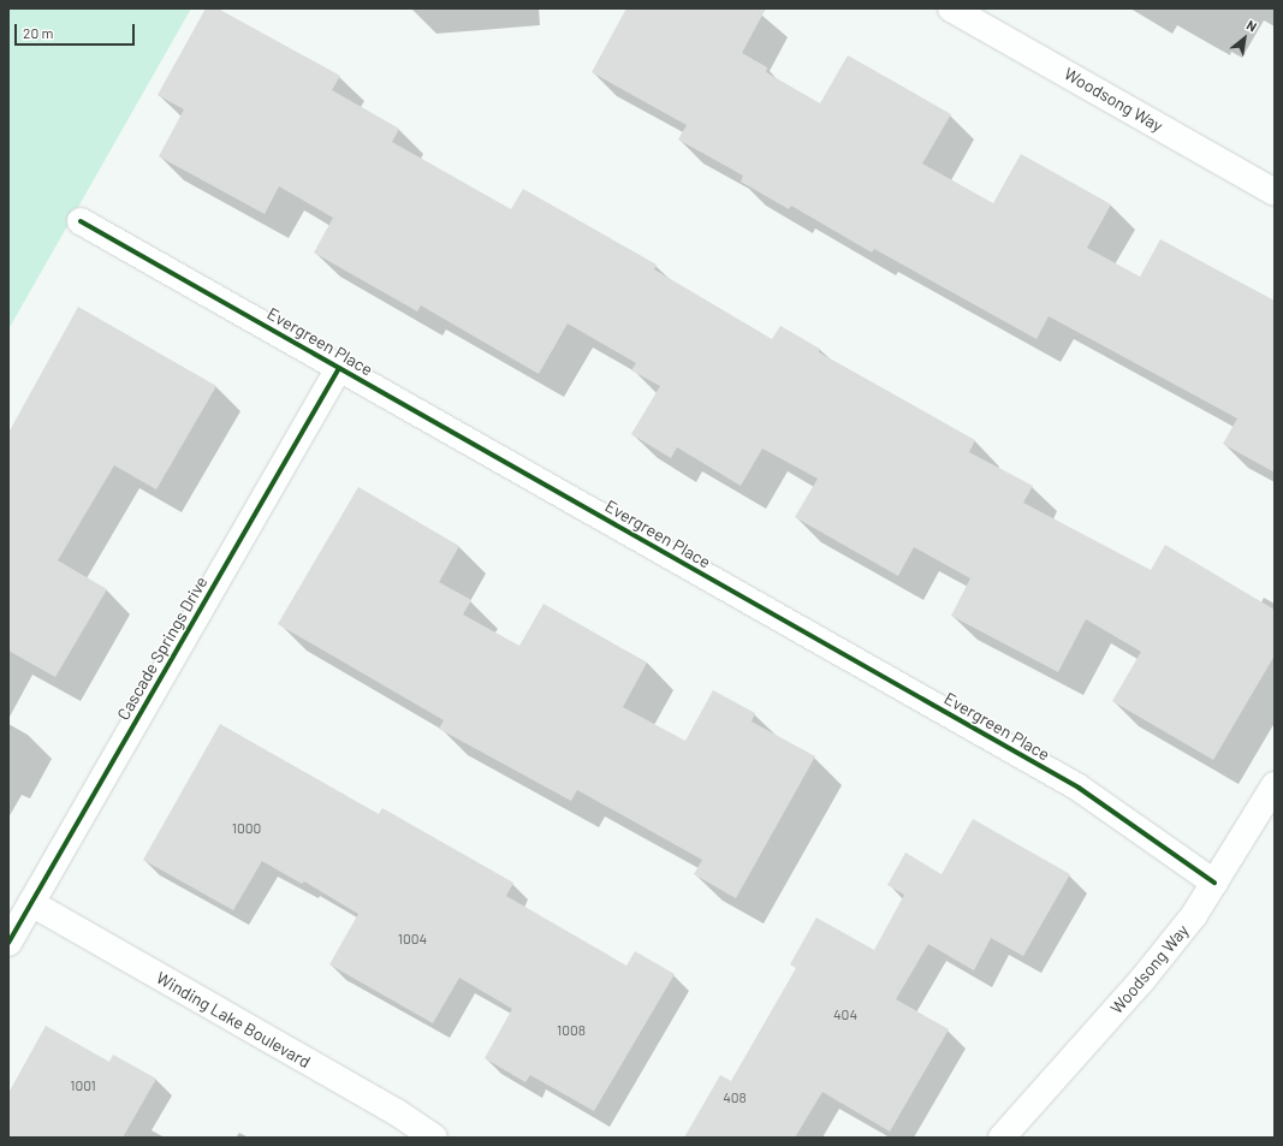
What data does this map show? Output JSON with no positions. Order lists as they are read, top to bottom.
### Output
{
  "streets": {
    "street": [
      "Woodsong Way",
      "Evergreen Place",
      "Cascade Springs Drive",
      "Winding Lake Boulevard"
    ]
  },
  "crossings": [
    ["Woodsong Way", "Evergreen Place"],
    ["Evergreen Place", "Cascade Springs Drive"],
    ["Cascade Springs Drive", "Winding Lake Boulevard"]
  ],
  "house_numbers": [
    "1000",
    "1004",
    "404",
    "1008",
    "1001",
    "408"
  ],
  "scale_bar": "20 m",
  "north": "top right"
}
